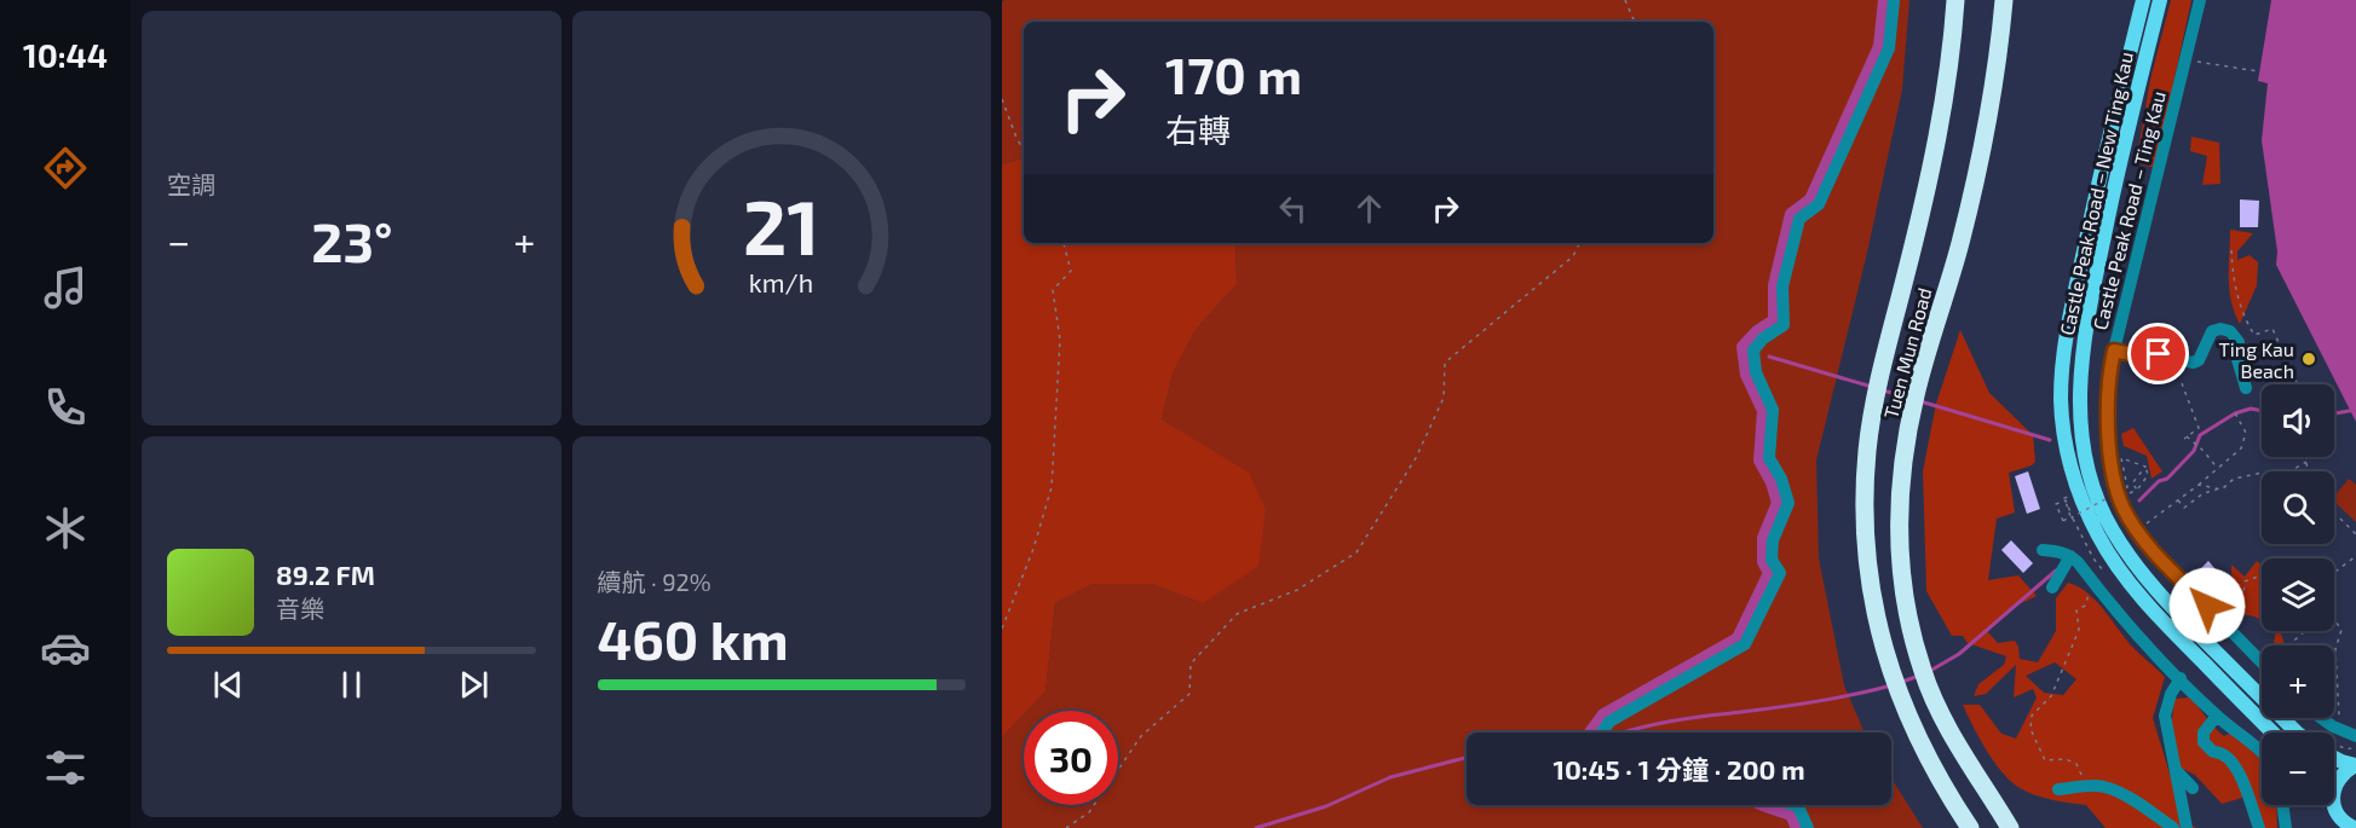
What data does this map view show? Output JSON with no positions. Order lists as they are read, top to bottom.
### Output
{
  "streets": {
    "highway": ["Tuen Mun Road"],
    "main road": ["Castle Peak Road – New Ting Kau"],
    "street": ["Castle Peak Road – Ting Kau"]
  },
  "places": ["Ting Kau Beach"],
  "page": {
    "tabs": "10:44",
    "tile": [
      "空調",
      ["續航 · 92%", "460 km"]
    ],
    "turn": ["170 m", "右轉"],
    "heat": ["−", "23°", "+"],
    "map_buttons": ["+", "−"],
    "song": ["89.2 FM", "音樂"],
    "limit": "30",
    "trip": "10:45 · 1 分鐘 · 200 m",
    "gauge": ["21", "km/h"]
  }
}
